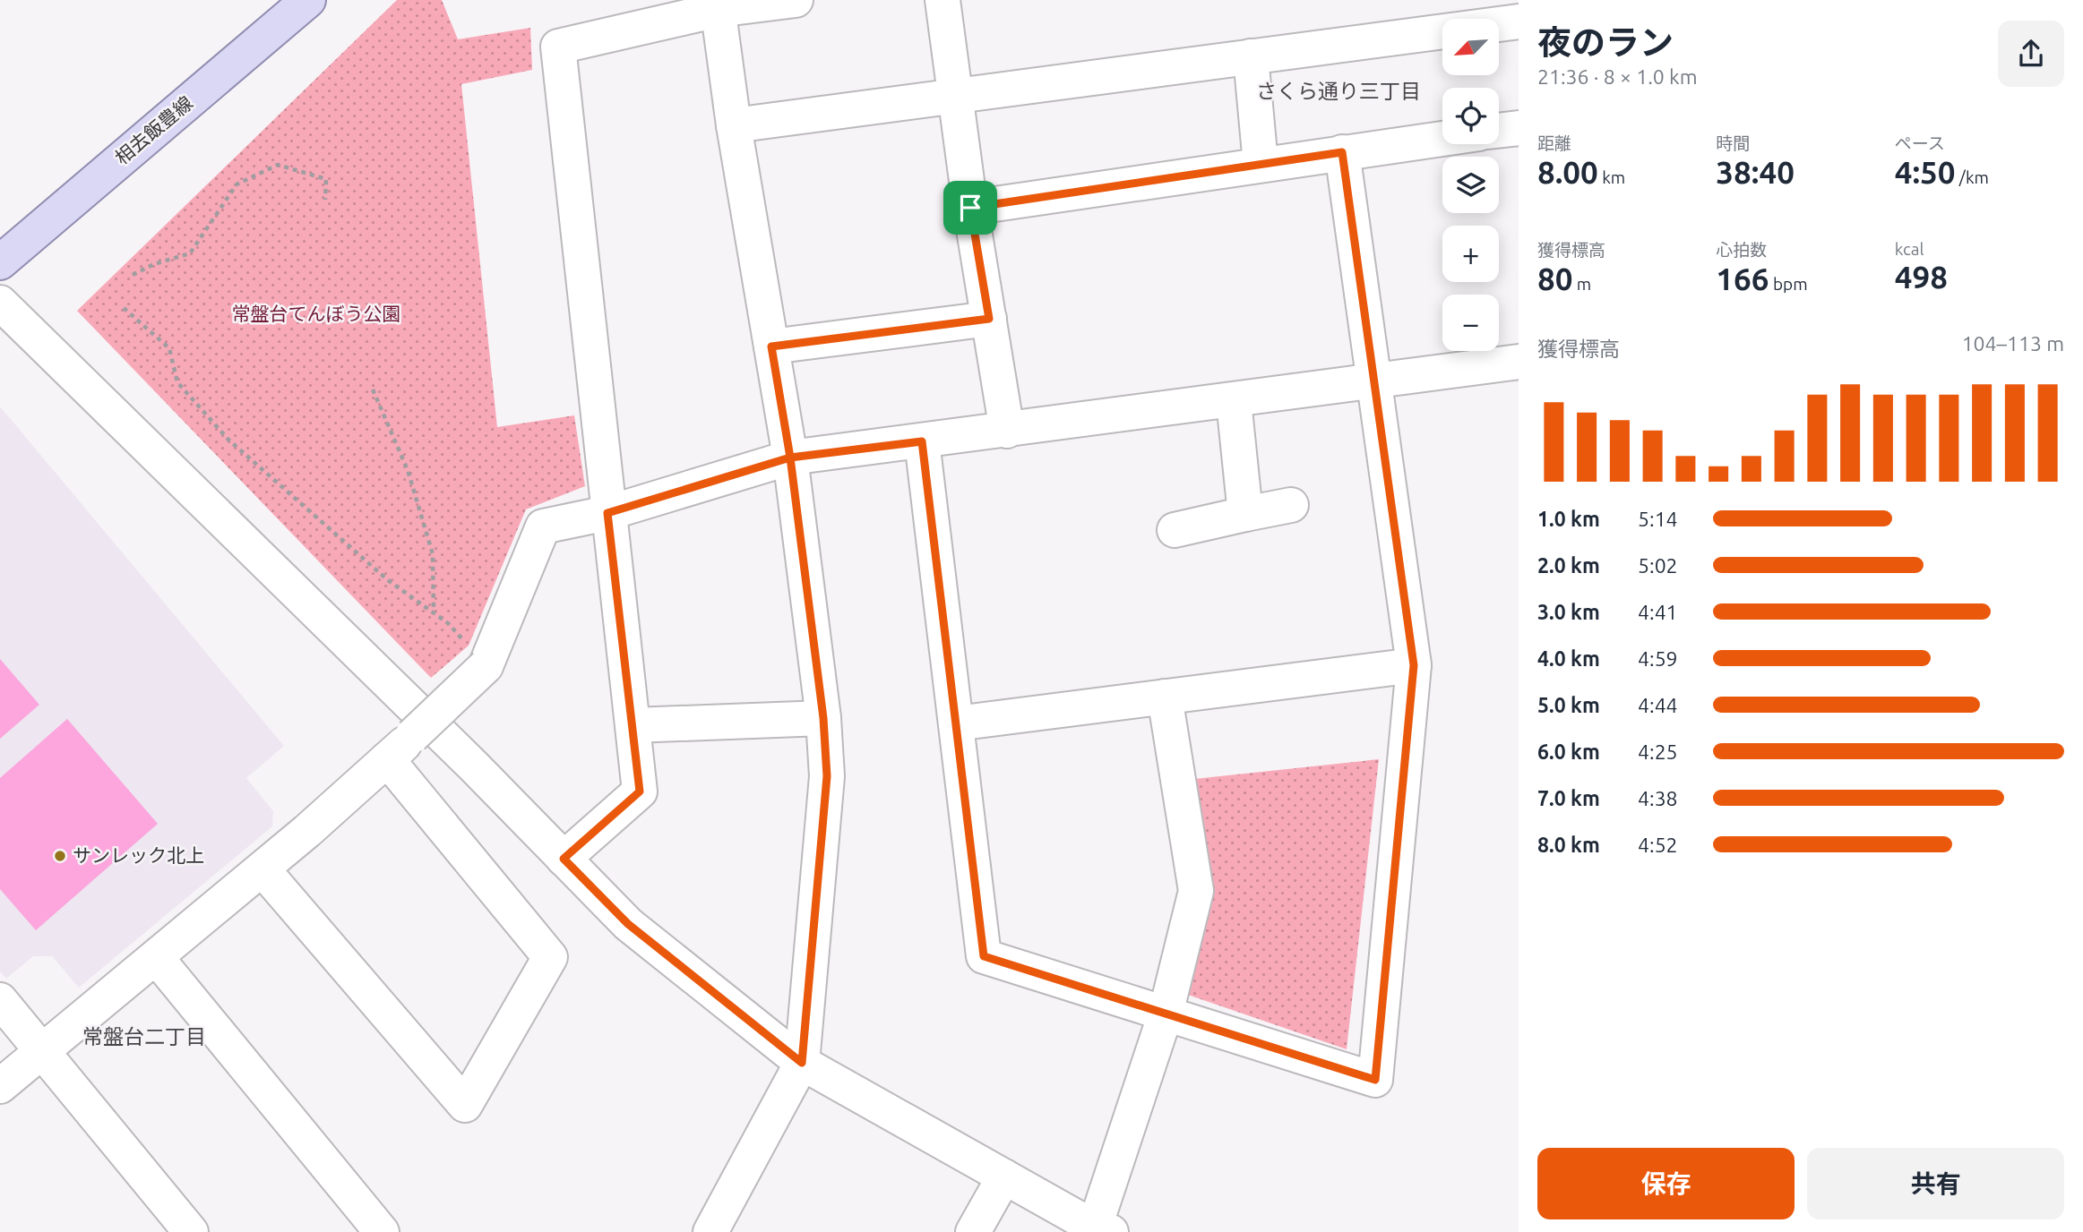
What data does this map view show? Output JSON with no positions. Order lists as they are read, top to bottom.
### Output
{
  "streets": {
    "main road": ["相去飯豊線"]
  },
  "districts": ["さくら通り三丁目", "常盤台二丁目"],
  "parks": ["常盤台てんぼう公園"],
  "places": ["サンレック北上"],
  "north": "bottom left",
  "page": {
    "heading": ["夜のラン", "21:36 · 8 × 1.0 km"],
    "map_buttons": ["+", "−"],
    "stats": [
      ["距離", "8.00 km"],
      ["時間", "38:40"],
      ["ペース", "4:50 /km"],
      ["獲得標高", "80 m"],
      ["心拍数", "166 bpm"],
      ["kcal", "498"]
    ],
    "chart": ["獲得標高", "104–113 m"],
    "list": [
      {
        "name": "1.0 km",
        "note": "5:14"
      },
      {
        "name": "2.0 km",
        "note": "5:02"
      },
      {
        "name": "3.0 km",
        "note": "4:41"
      },
      {
        "name": "4.0 km",
        "note": "4:59"
      },
      {
        "name": "5.0 km",
        "note": "4:44"
      },
      {
        "name": "6.0 km",
        "note": "4:25"
      },
      {
        "name": "7.0 km",
        "note": "4:38"
      },
      {
        "name": "8.0 km",
        "note": "4:52"
      }
    ],
    "buttons": ["保存", "共有"]
  }
}
